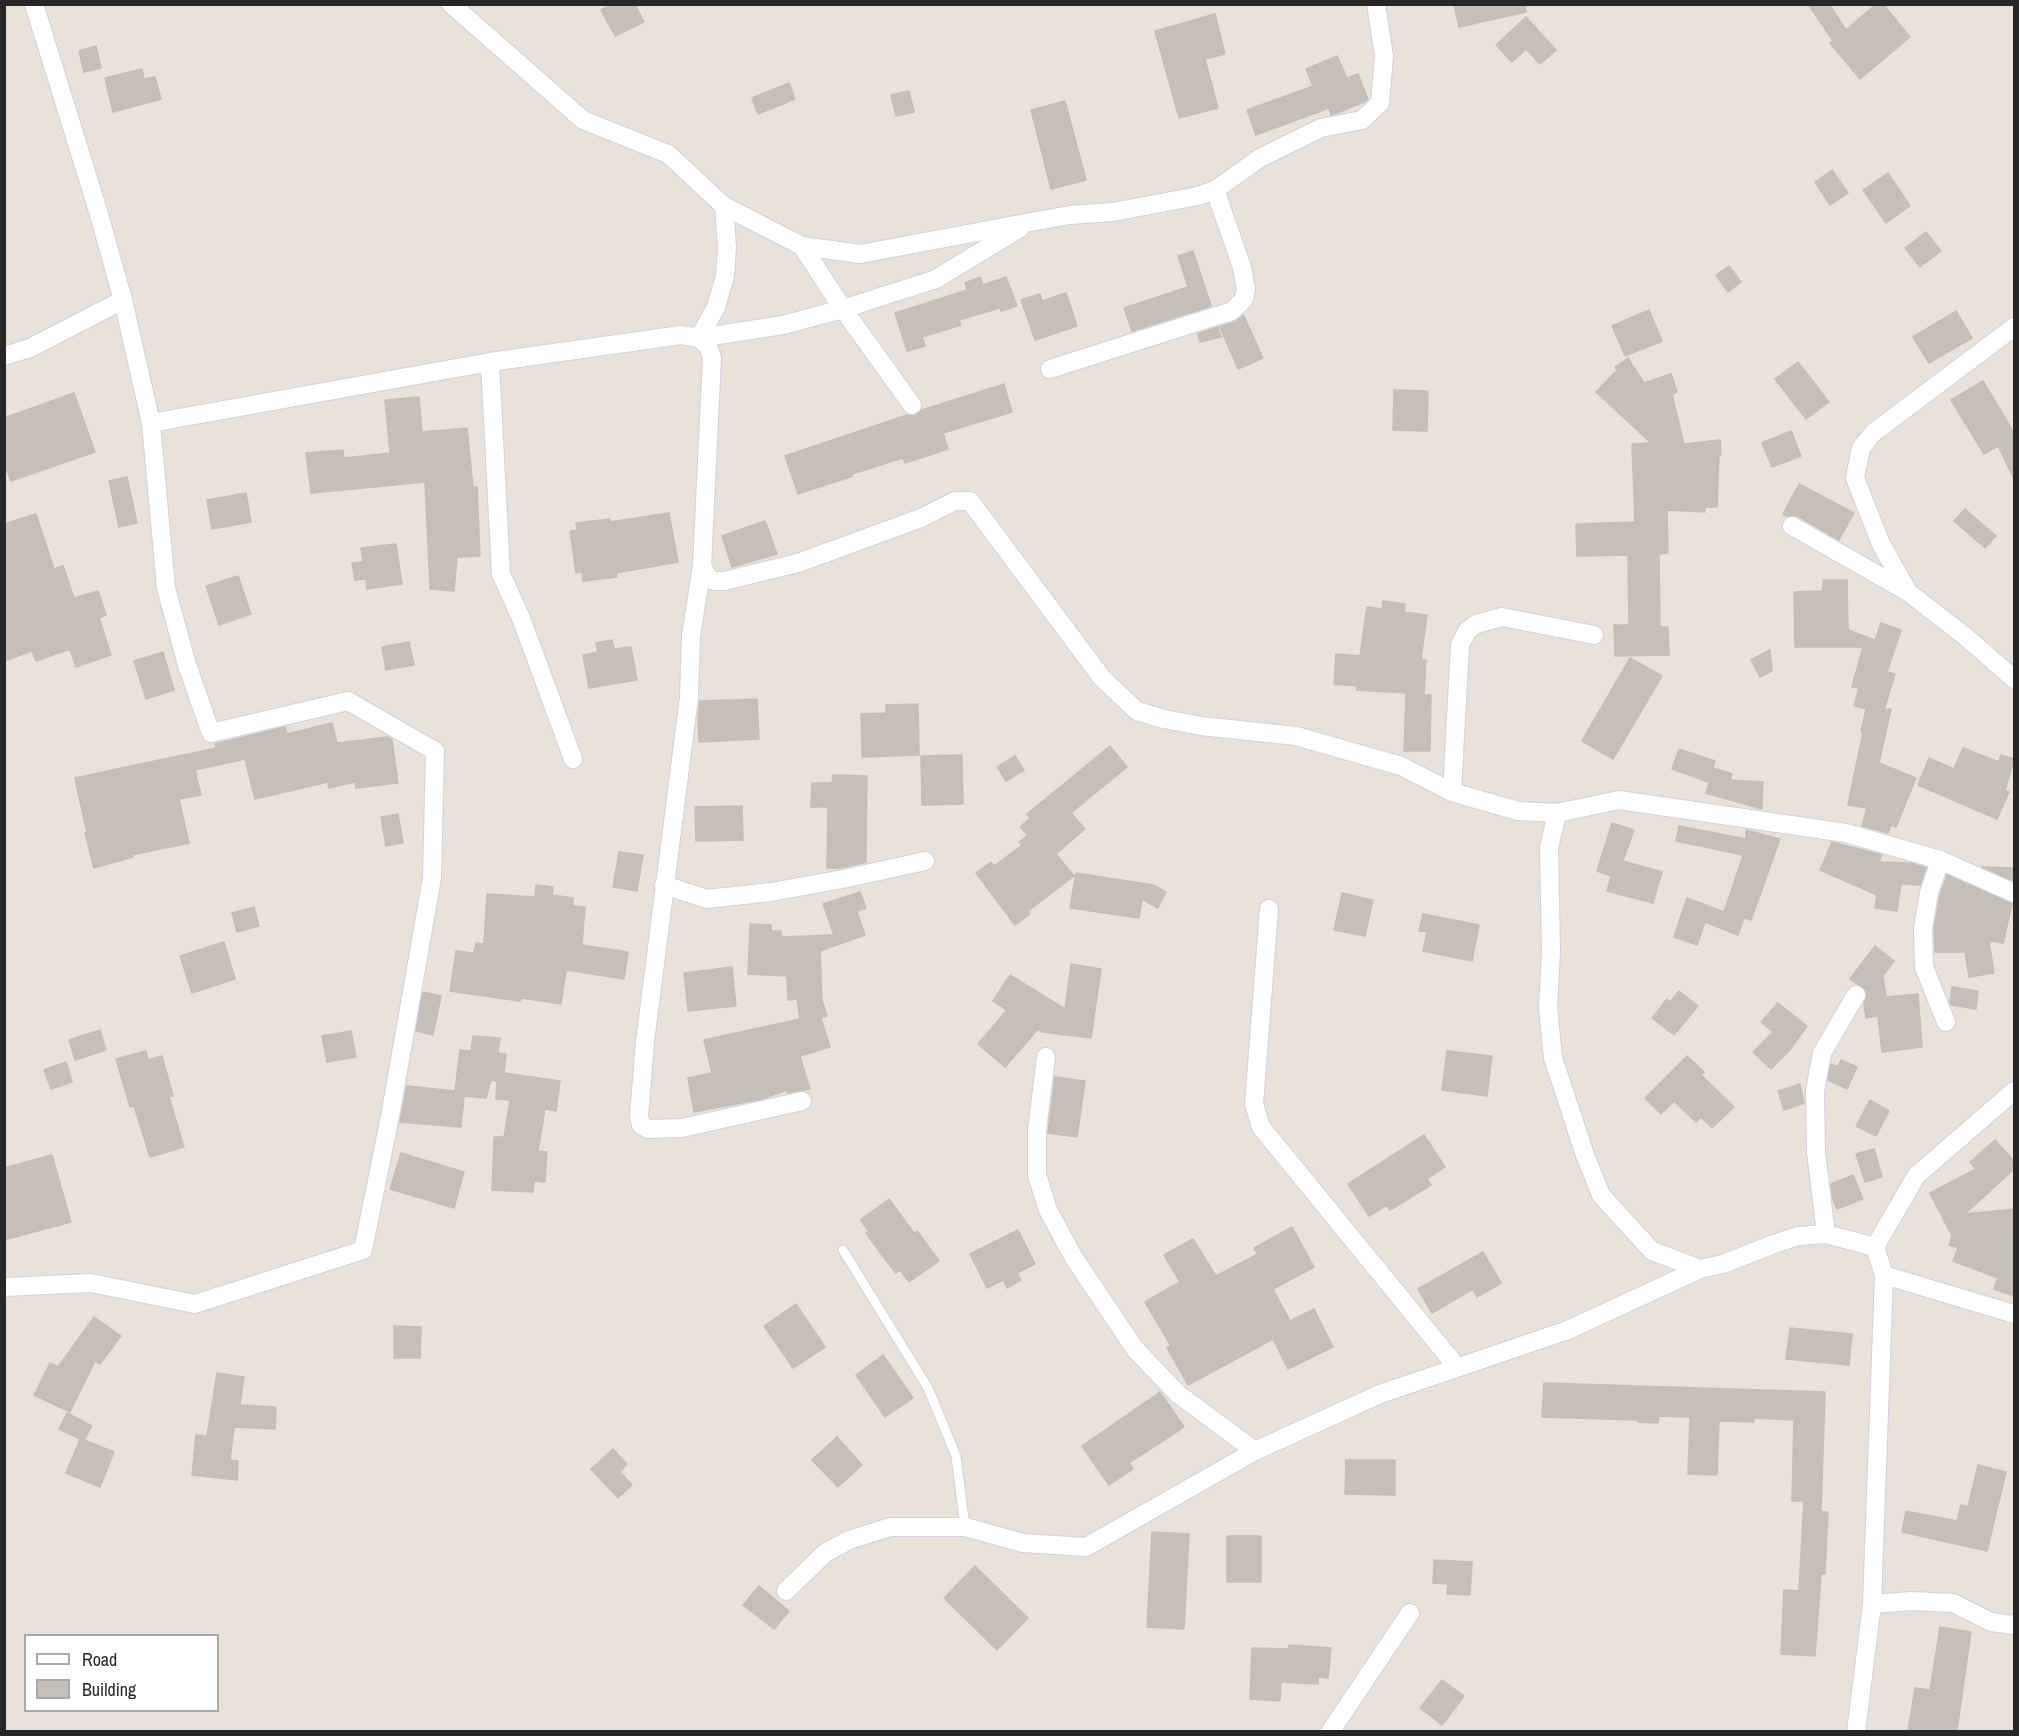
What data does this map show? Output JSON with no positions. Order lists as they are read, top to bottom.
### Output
{
  "legend": ["Road", "Building"]
}
